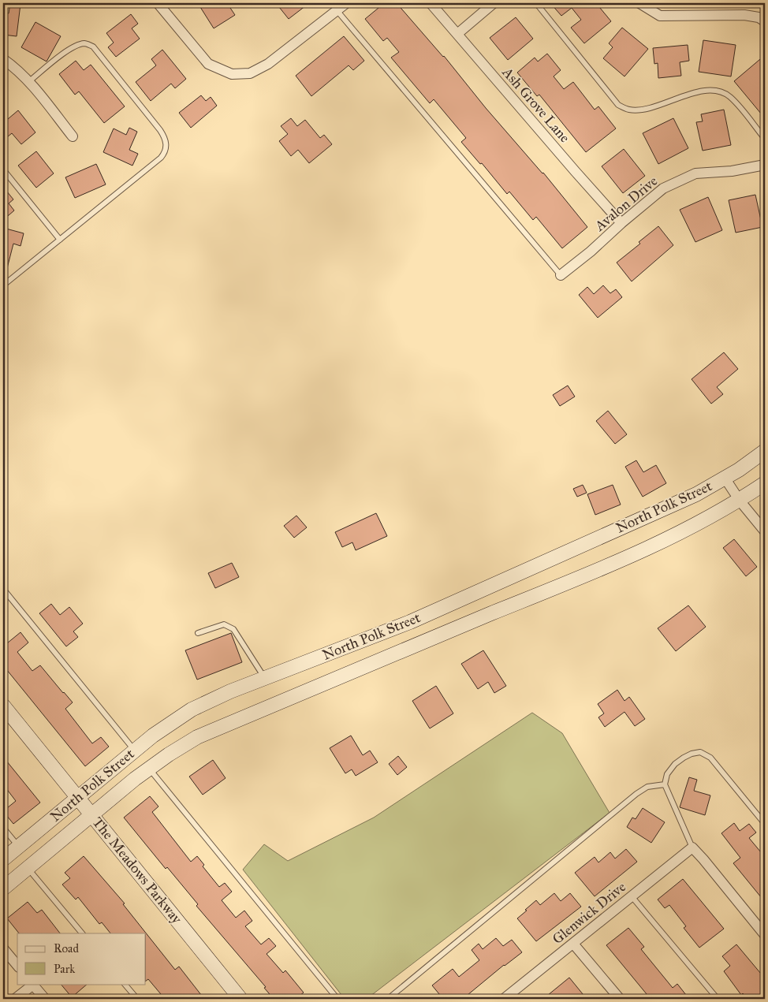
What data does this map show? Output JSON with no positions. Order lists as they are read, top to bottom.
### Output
{
  "streets": {
    "main road": ["North Polk Street", "The Meadows Parkway"],
    "street": ["Ash Grove Lane", "Avalon Drive", "Glenwick Drive"]
  },
  "crossings": [
    ["Ash Grove Lane", "Avalon Drive"],
    ["North Polk Street", "The Meadows Parkway"]
  ],
  "legend": ["Road", "Park"]
}
